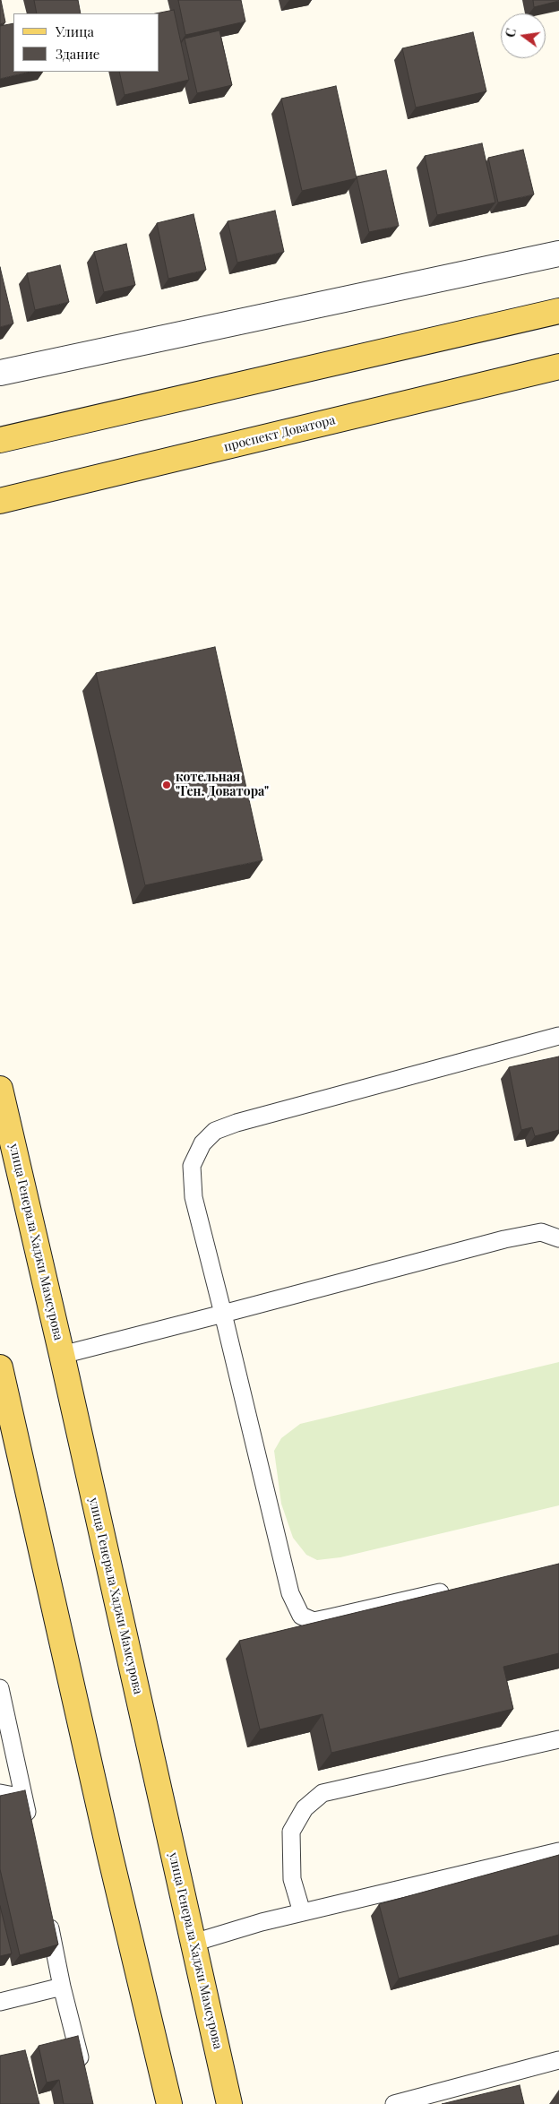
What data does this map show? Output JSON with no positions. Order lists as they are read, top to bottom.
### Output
{
  "streets": {
    "main road": ["проспект Доватора", "улица Генерала Хаджи Мамсурова"]
  },
  "places": ["котельная \"Ген. Доватора\""],
  "legend": ["Улица", "Здание"],
  "north": "left"
}
